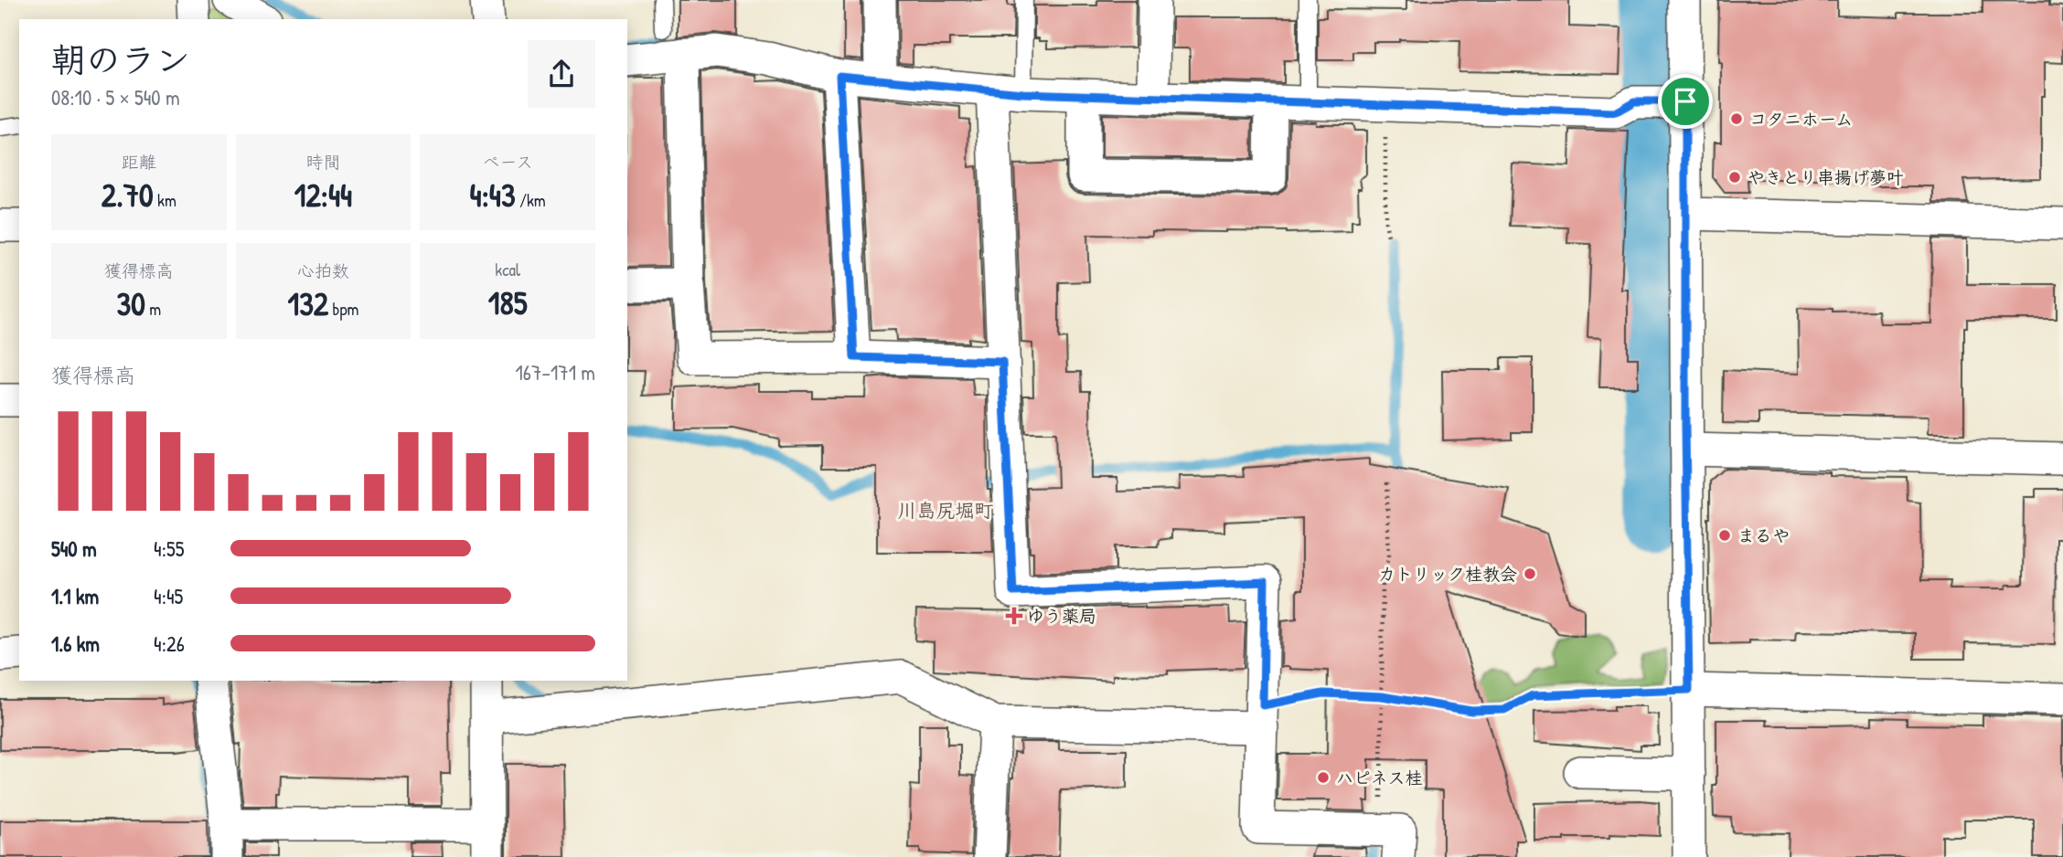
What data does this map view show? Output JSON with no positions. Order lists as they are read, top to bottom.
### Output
{
  "districts": ["川島尻堀町"],
  "places": {
    "other": [
      "コタニホーム",
      "やきとり串揚げ夢叶",
      "まるや",
      "カトリック桂教会",
      "ハピネス桂"
    ],
    "health": ["ゆう薬局"]
  },
  "page": {
    "heading": ["朝のラン", "08:10 · 5 × 540 m"],
    "stats": [
      ["距離", "2.70 km"],
      ["時間", "12:44"],
      ["ペース", "4:43 /km"],
      ["獲得標高", "30 m"],
      ["心拍数", "132 bpm"],
      ["kcal", "185"]
    ],
    "chart": ["獲得標高", "167–171 m"],
    "list": [
      {
        "name": "540 m",
        "note": "4:55"
      },
      {
        "name": "1.1 km",
        "note": "4:45"
      },
      {
        "name": "1.6 km",
        "note": "4:26"
      }
    ]
  }
}
